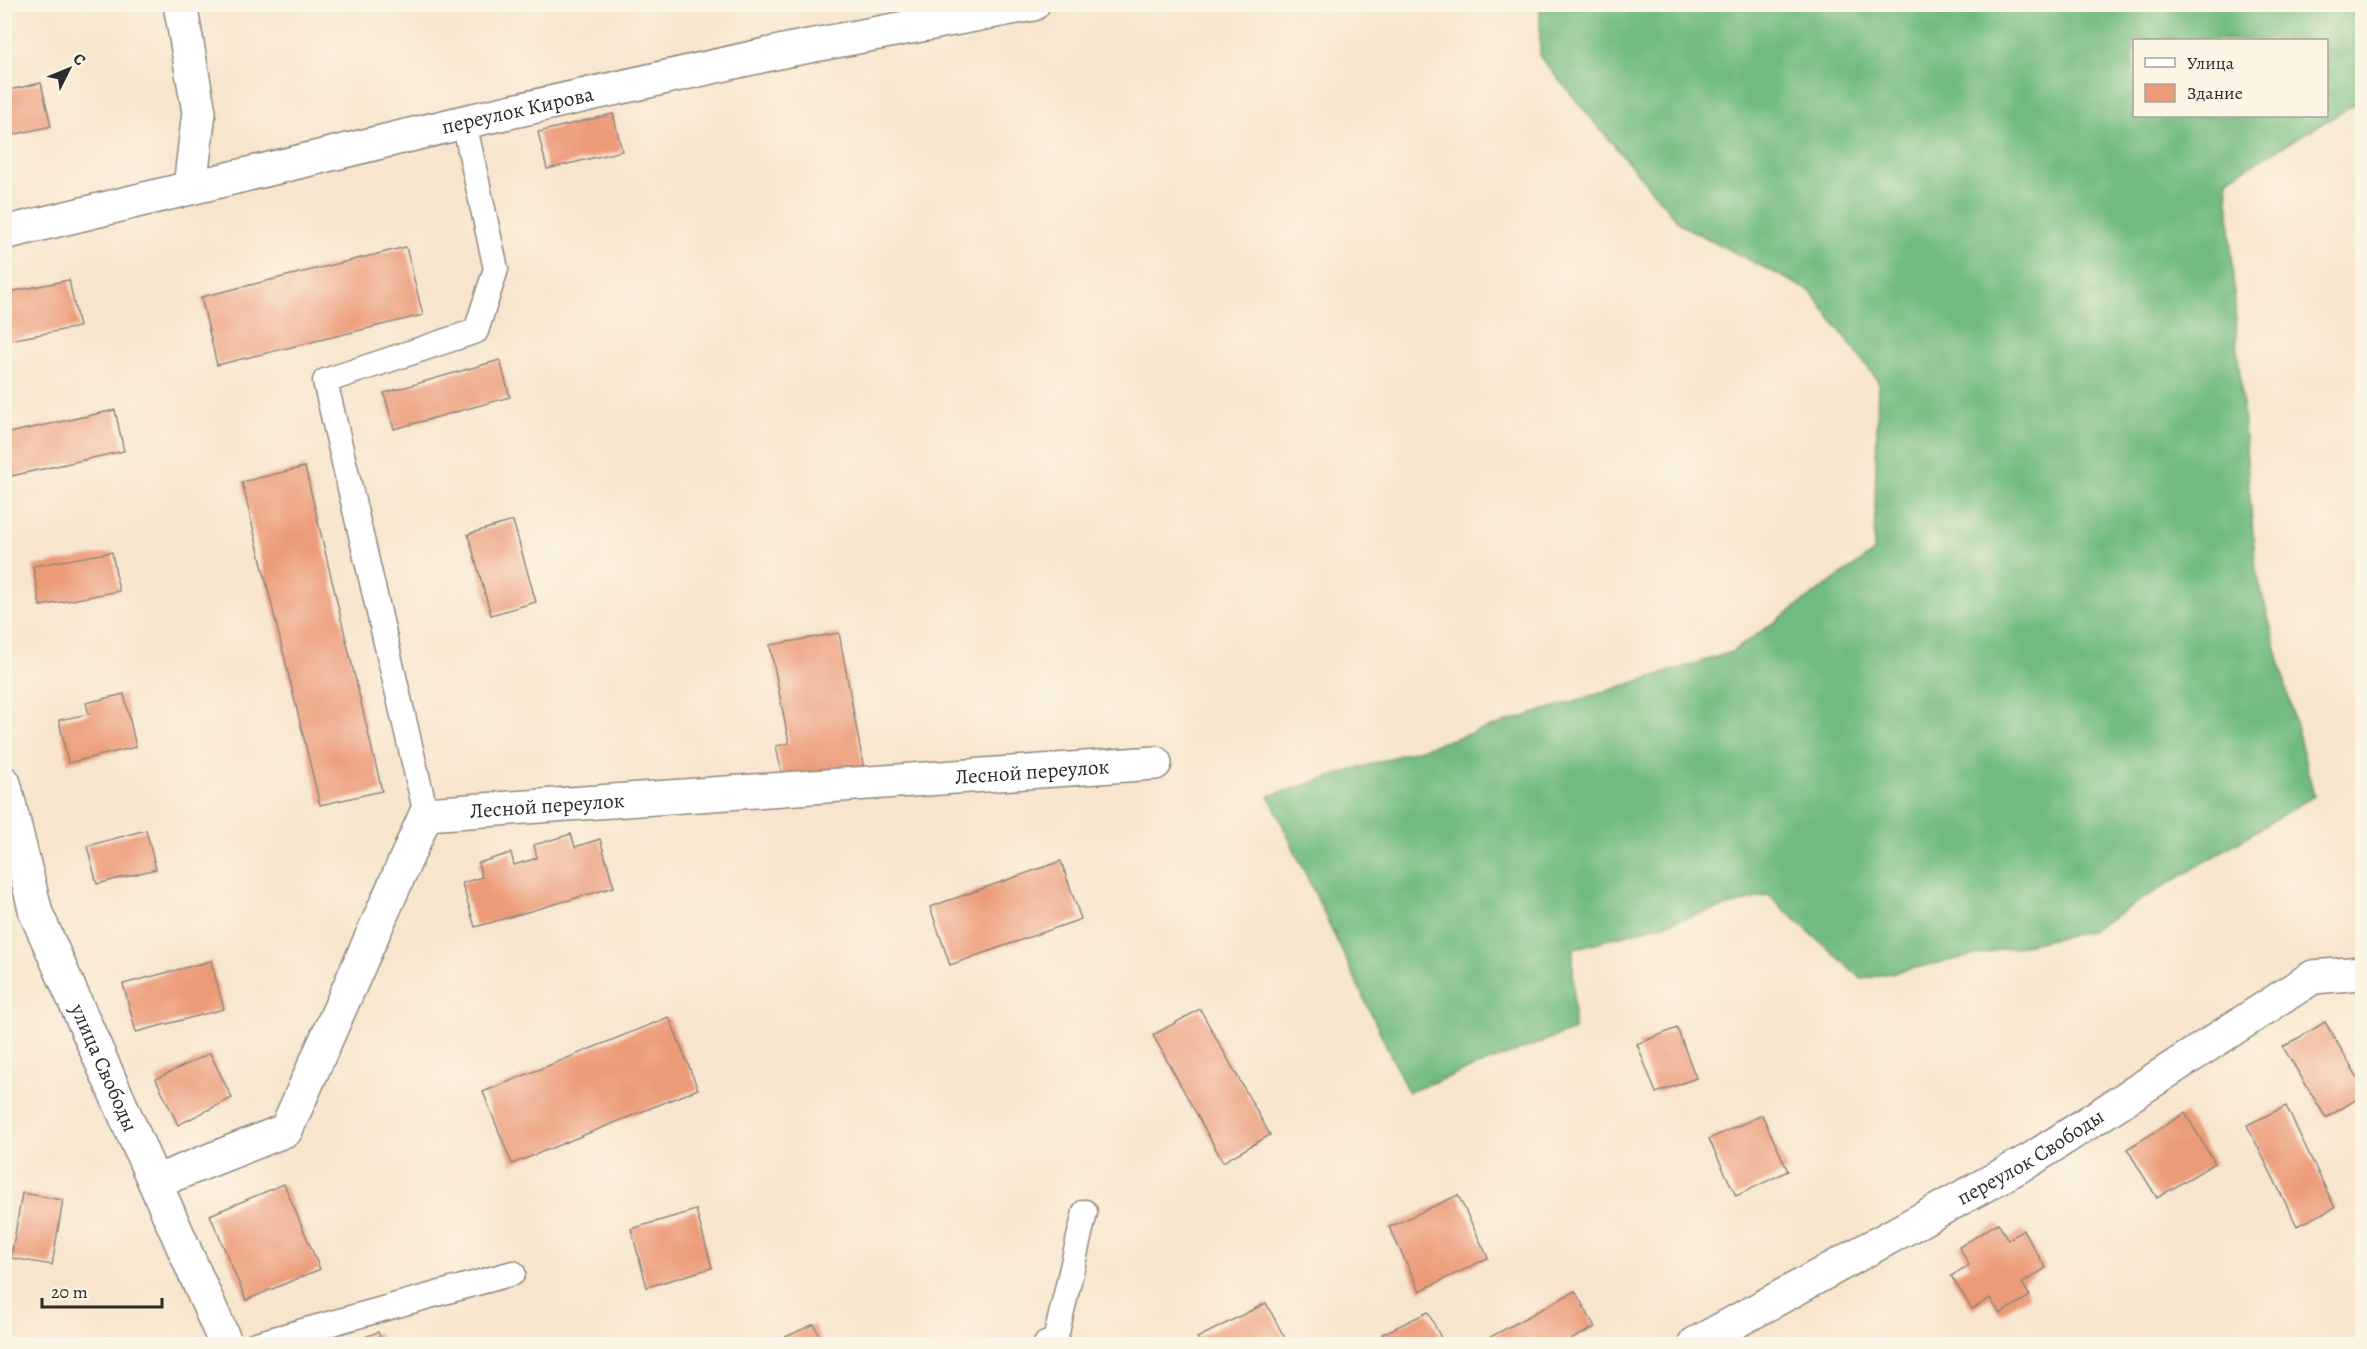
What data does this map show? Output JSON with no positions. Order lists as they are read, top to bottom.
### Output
{
  "streets": {
    "street": [
      "переулок Кирова",
      "Лесной переулок",
      "улица Свободы",
      "переулок Свободы"
    ]
  },
  "legend": ["Улица", "Здание"],
  "scale_bar": "20 m",
  "north": "top right"
}
